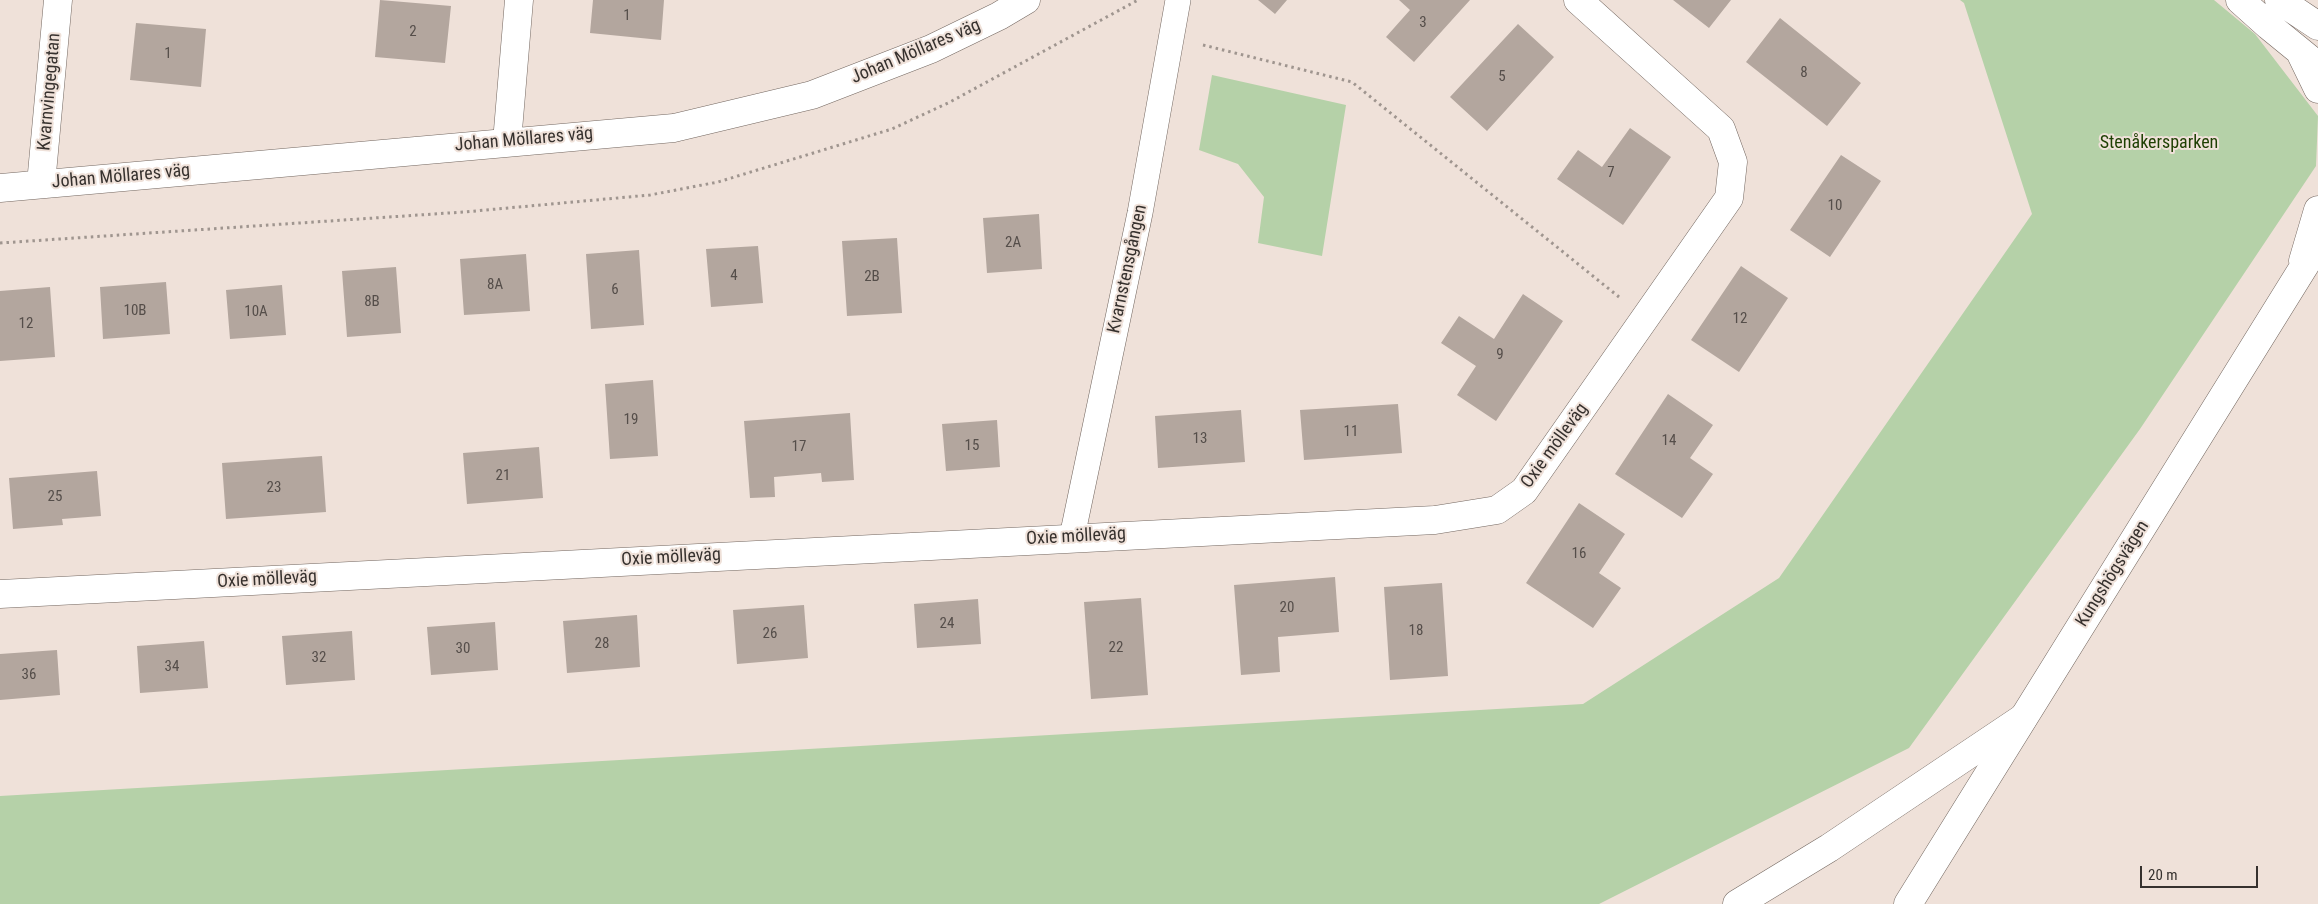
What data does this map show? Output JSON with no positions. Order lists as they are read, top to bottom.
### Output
{
  "streets": {
    "main road": [
      "Johan Möllares väg",
      "Kvarnvingegatan",
      "Oxie mölleväg",
      "Kungshögsvägen"
    ],
    "street": ["Kvarnstensgången"]
  },
  "crossings": [
    ["Johan Möllares väg", "Kvarnvingegatan"],
    ["Kvarnstensgången", "Oxie mölleväg"]
  ],
  "parks": ["Stenåkersparken"],
  "house_numbers": [
    "1",
    "3",
    "2",
    "1",
    "8",
    "5",
    "7",
    "10",
    "2A",
    "4",
    "2B",
    "8A",
    "6",
    "8B",
    "10B",
    "10A",
    "12",
    "12",
    "9",
    "19",
    "11",
    "13",
    "14",
    "15",
    "17",
    "21",
    "23",
    "25",
    "16",
    "20",
    "24",
    "18",
    "26",
    "28",
    "22",
    "30",
    "32",
    "34",
    "36"
  ],
  "scale_bar": "20 m"
}
